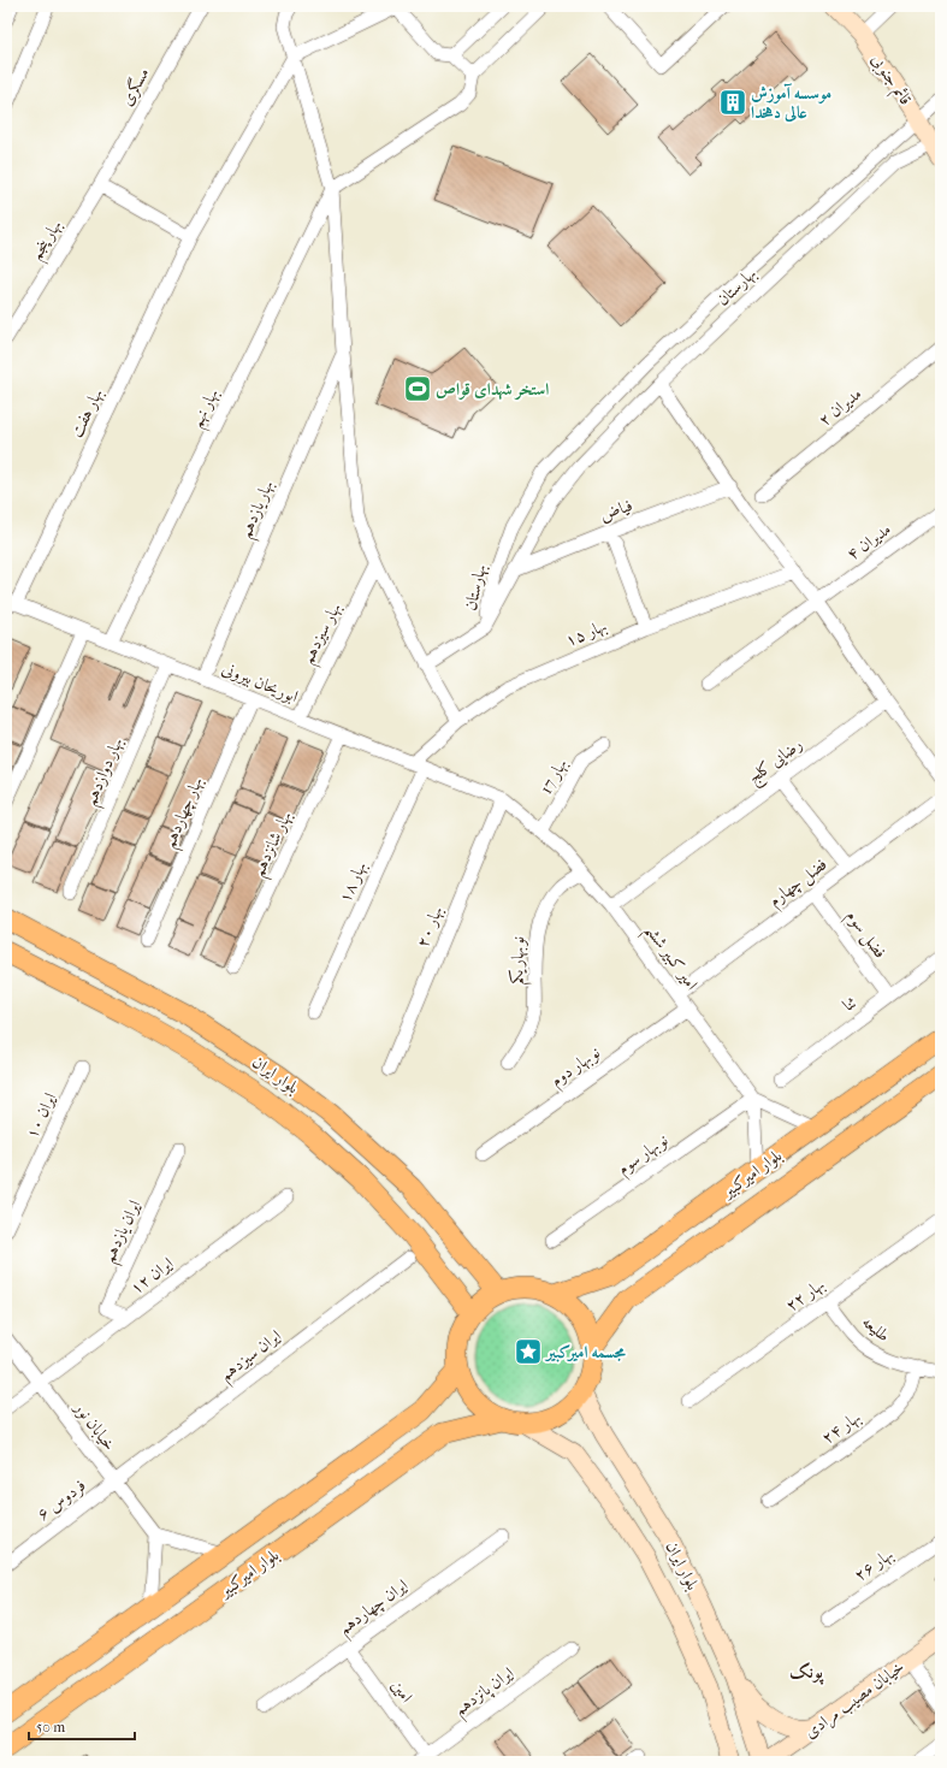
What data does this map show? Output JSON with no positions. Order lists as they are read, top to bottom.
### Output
{
  "streets": {
    "main road": [
      "قائم جنوبی",
      "بلوار ایران",
      "بلوار امیرکبیر",
      "خیابان مصیب مرادی"
    ],
    "street": [
      "مسگری",
      "بهار پنجم",
      "بهارستان",
      "مدیران ۲",
      "بهار نهم",
      "بهار هفت",
      "بهار یازدهم",
      "فیاض",
      "مدیران ۴",
      "بهار سیزدهم",
      "بهار ۱۵",
      "ابوریحان بیرونی",
      "رضایی کلج",
      "بهار دوازدهم",
      "بهار 17",
      "بهار چهاردهم",
      "بهار شانزدهم",
      "بهار ۱۸",
      "فضل چهارم",
      "بهار ۲۰",
      "فضل سوم",
      "امیر کبیر ششم",
      "نوبهار یکم",
      "ثنا",
      "نوبهار دوم",
      "ایران ۱۰",
      "نوبهار سوم",
      "ایران یازدهم",
      "ایران ۱۲",
      "بهار ۲۲",
      "طلیعه",
      "ایران سیزدهم",
      "خیابان نور",
      "بهار ۲۴",
      "فردوس ۶",
      "بهار ۲۶",
      "ایران چهاردهم",
      "امین",
      "ایران پانزدهم"
    ]
  },
  "crossings": [
    ["قائم جنوبی", "بهارستان"],
    ["مسگری", "بهار پنجم"],
    ["بهارستان", "فیاض"],
    ["بهار نهم", "ابوریحان بیرونی"],
    ["بهار هفت", "ابوریحان بیرونی"],
    ["بهار یازدهم", "ابوریحان بیرونی"],
    ["بهار سیزدهم", "ابوریحان بیرونی"],
    ["بهار ۱۵", "ابوریحان بیرونی"],
    ["ابوریحان بیرونی", "بهار دوازدهم"],
    ["ابوریحان بیرونی", "بهار چهاردهم"],
    ["ابوریحان بیرونی", "بهار شانزدهم"],
    ["ابوریحان بیرونی", "بهار ۱۸"],
    ["ابوریحان بیرونی", "بهار ۲۰"],
    ["ابوریحان بیرونی", "امیر کبیر ششم"],
    ["رضایی کلج", "امیر کبیر ششم"],
    ["بهار 17", "امیر کبیر ششم"],
    ["فضل چهارم", "فضل سوم"],
    ["فضل چهارم", "امیر کبیر ششم"],
    ["بهار ۲۰", "امیر کبیر ششم"],
    ["فضل سوم", "ثنا"],
    ["امیر کبیر ششم", "نوبهار یکم"],
    ["امیر کبیر ششم", "نوبهار دوم"],
    ["امیر کبیر ششم", "نوبهار سوم"],
    ["امیر کبیر ششم", "بلوار امیرکبیر"],
    ["بلوار ایران", "بلوار امیرکبیر"],
    ["بلوار ایران", "خیابان مصیب مرادی"],
    ["ایران یازدهم", "ایران ۱۲"],
    ["ایران ۱۲", "خیابان نور"],
    ["بهار ۲۲", "طلیعه"],
    ["طلیعه", "بهار ۲۴"],
    ["ایران سیزدهم", "خیابان نور"],
    ["ایران سیزدهم", "فردوس ۶"],
    ["خیابان نور", "فردوس ۶"],
    ["ایران چهاردهم", "امین"],
    ["امین", "ایران پانزدهم"]
  ],
  "districts": ["پونک"],
  "places": {
    "building": ["موسسه آموزش عالی دهخدا"],
    "sports": ["استخر شهدای قواص"],
    "place": ["مجسمه امیرکبیر"]
  },
  "scale_bar": "50 m"
}
